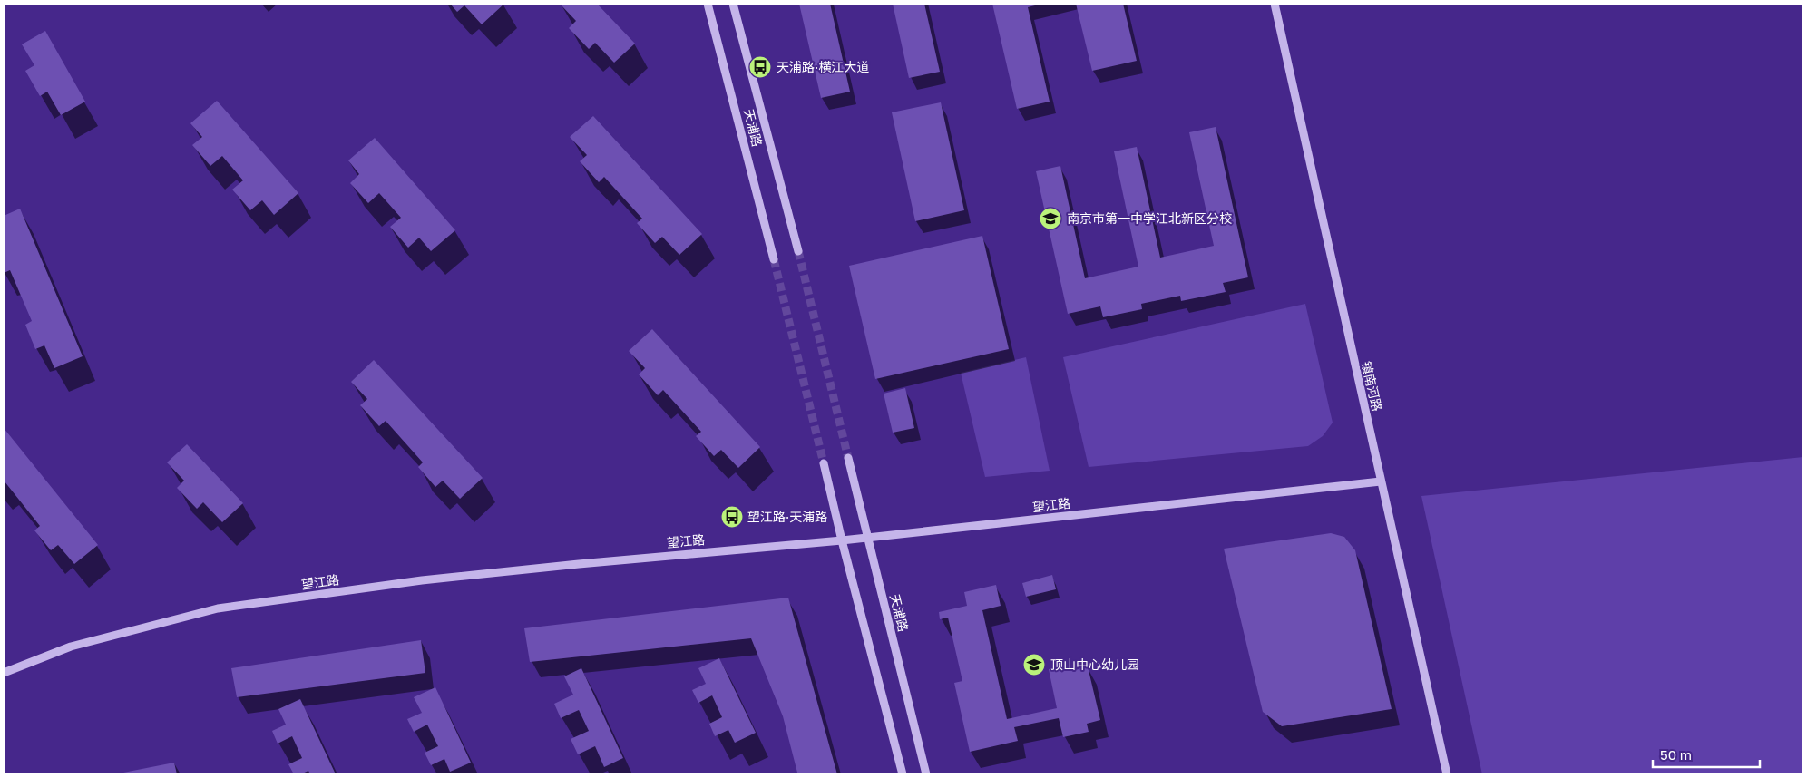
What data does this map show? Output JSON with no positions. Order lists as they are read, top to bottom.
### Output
{
  "streets": {
    "street": ["天浦路", "镇南河路", "望江路"]
  },
  "crossings": [
    ["天浦路", "望江路"],
    ["镇南河路", "望江路"]
  ],
  "places": {
    "bus stop": ["天浦路·横江大道", "望江路·天浦路"],
    "school or university": ["南京市第一中学江北新区分校", "顶山中心幼儿园"]
  },
  "scale_bar": "50 m"
}
